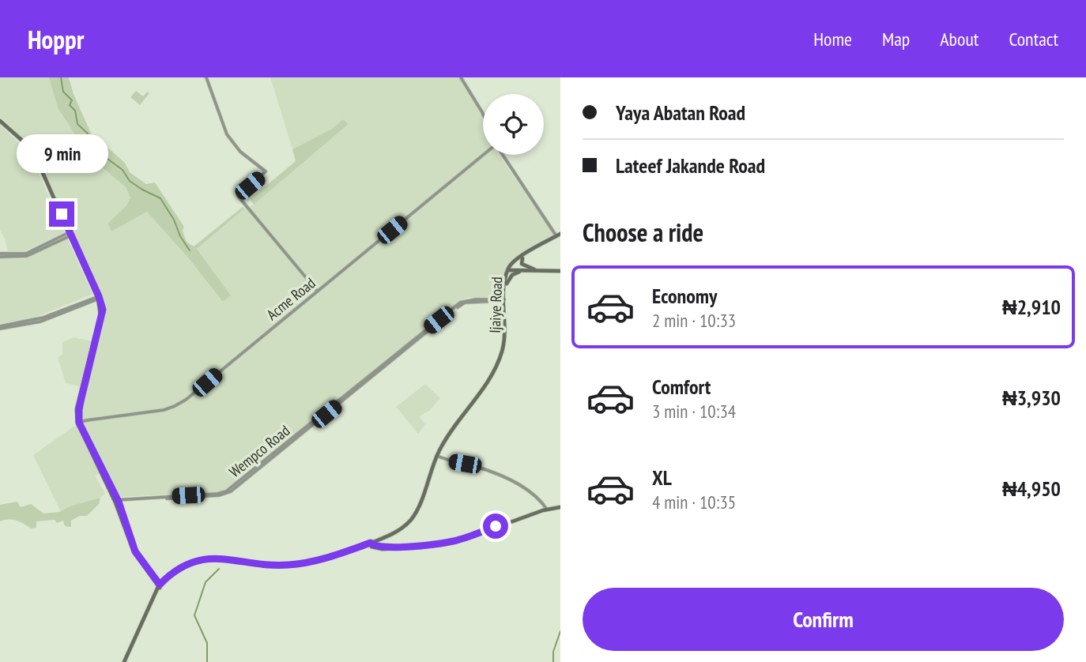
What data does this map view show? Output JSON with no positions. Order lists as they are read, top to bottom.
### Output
{
  "streets": {
    "main road": ["Ijaiye Road"],
    "street": ["Acme Road", "Wempco Road"]
  },
  "crossings": [
    ["Ijaiye Road", "Wempco Road"]
  ],
  "page": {
    "header": "Hoppr",
    "nav": [
      "Home",
      "Map",
      "About",
      "Contact"
    ],
    "banner": ["Yaya Abatan Road", "Lateef Jakande Road"],
    "bubble": "9 min",
    "heading": "Choose a ride",
    "list": [
      {
        "name": "Economy",
        "note": "2 min · 10:33",
        "value": "₦2,910"
      },
      {
        "name": "Comfort",
        "note": "3 min · 10:34",
        "value": "₦3,930"
      },
      {
        "name": "XL",
        "note": "4 min · 10:35",
        "value": "₦4,950"
      }
    ],
    "buttons": "Confirm"
  }
}
